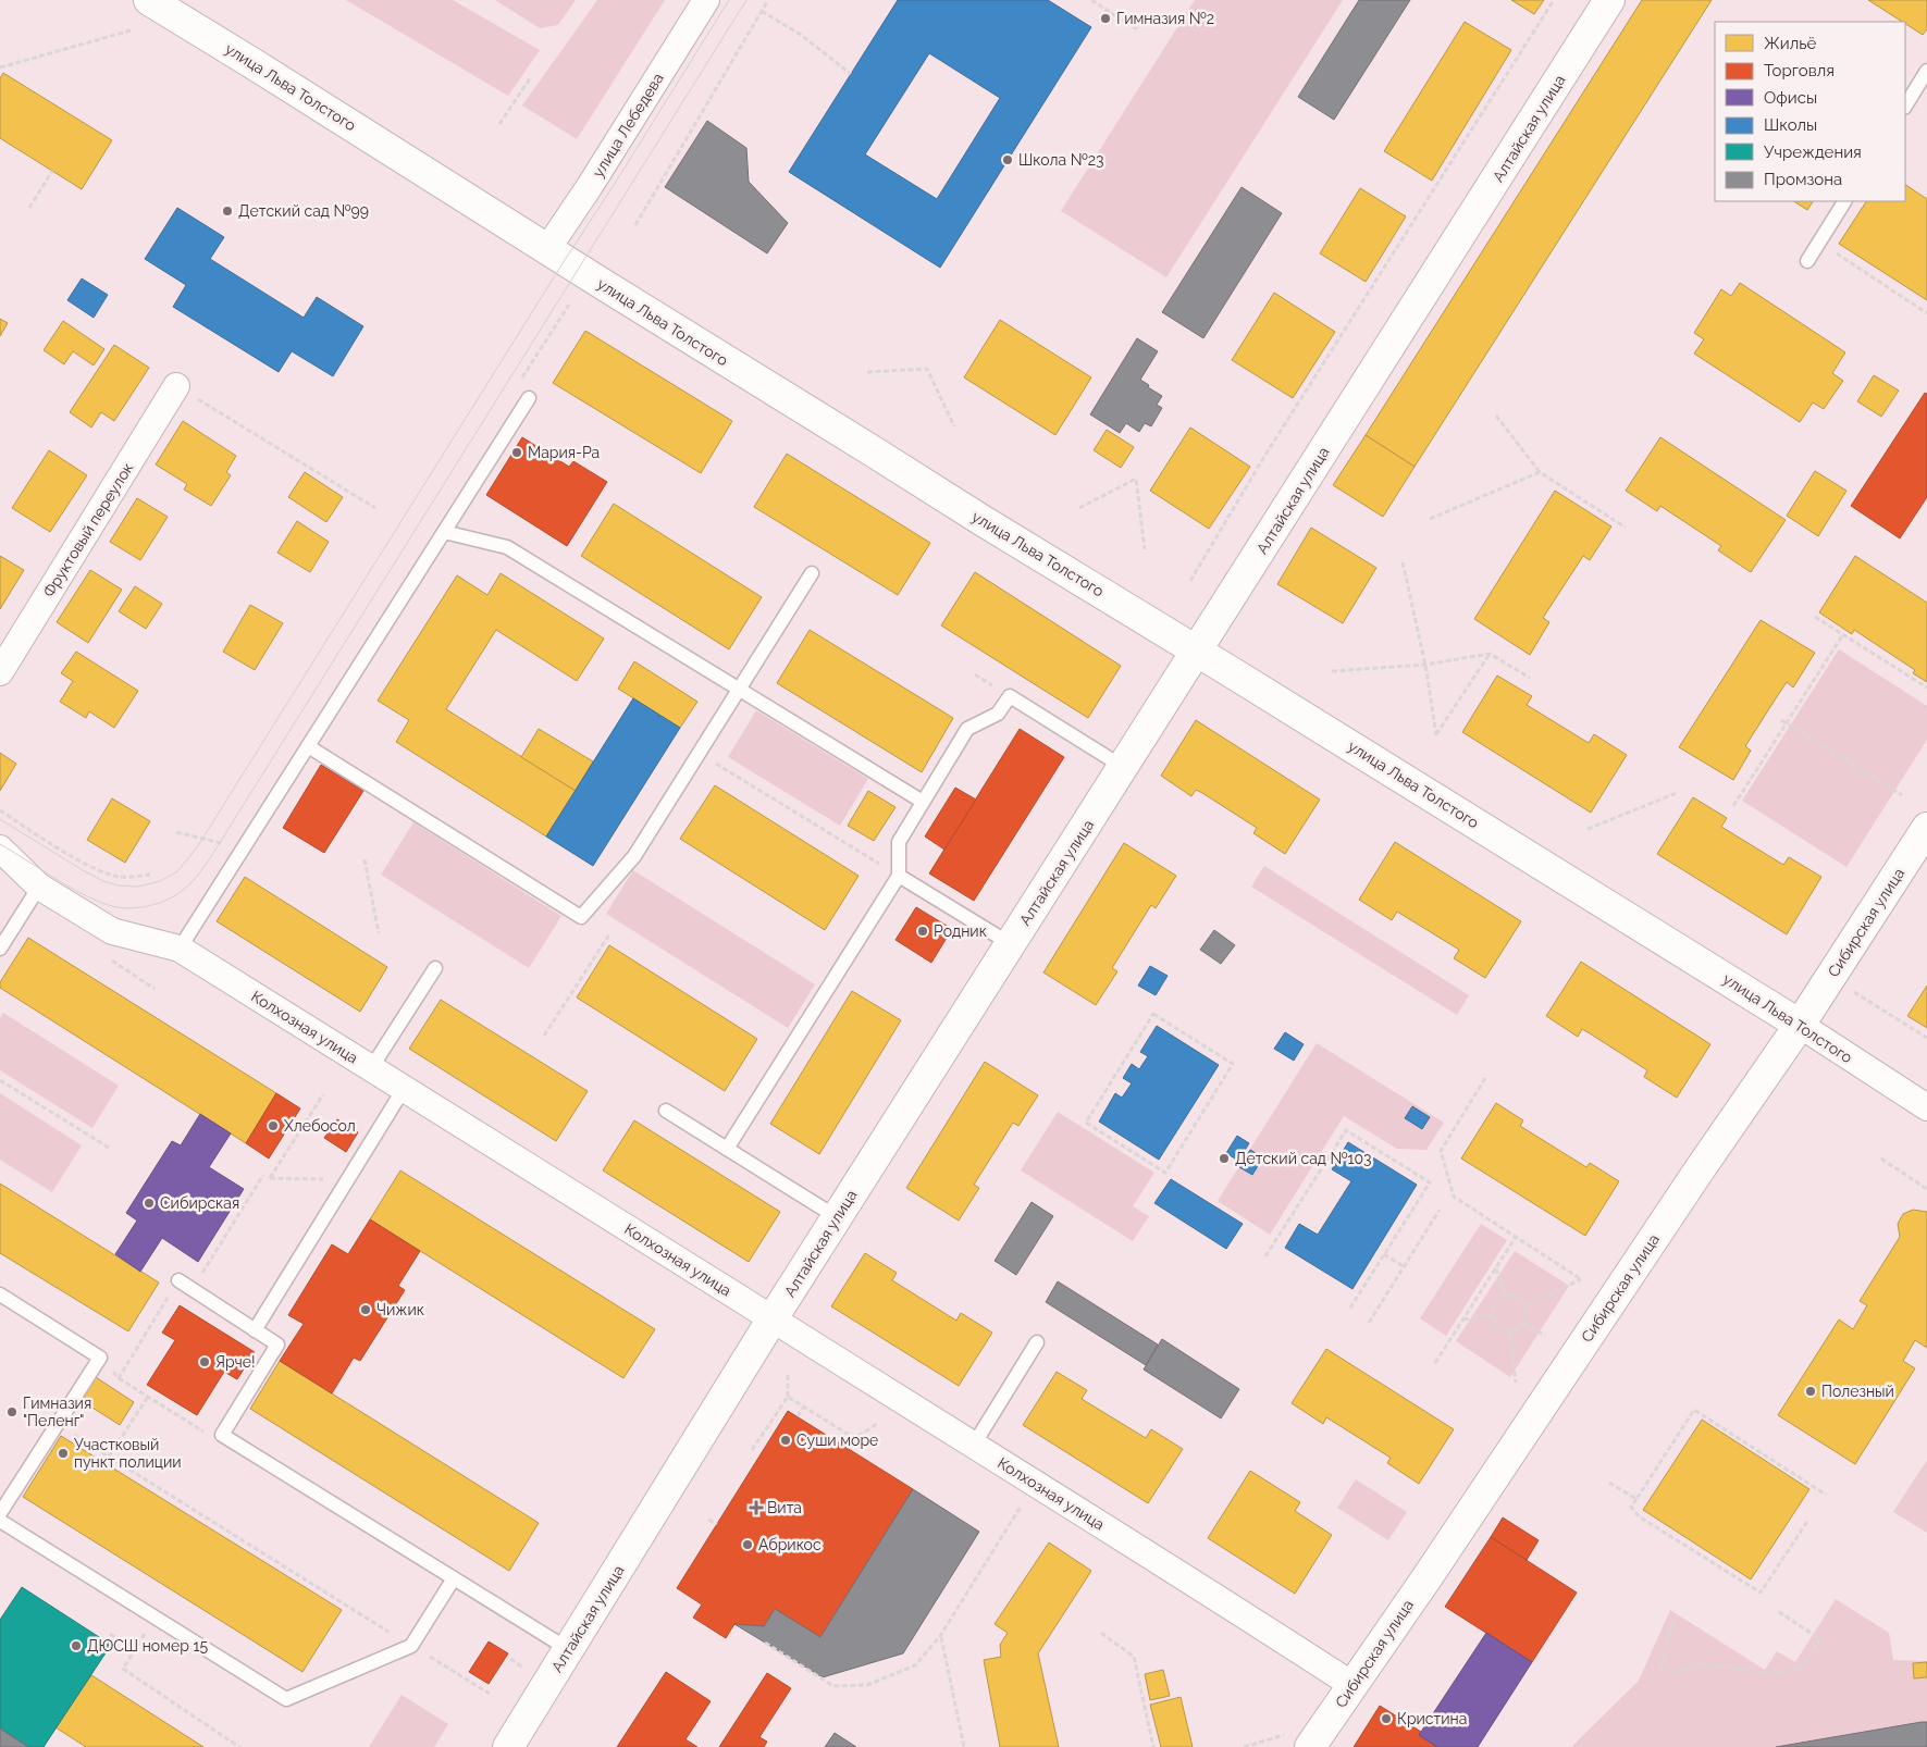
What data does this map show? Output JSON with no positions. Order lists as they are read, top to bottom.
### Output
{
  "streets": {
    "main road": ["улица Льва Толстого", "Алтайская улица", "Сибирская улица"],
    "street": ["улица Лебедева", "Фруктовый переулок", "Колхозная улица"]
  },
  "crossings": [
    ["улица Льва Толстого", "улица Лебедева"],
    ["улица Льва Толстого", "Алтайская улица"],
    ["улица Льва Толстого", "Сибирская улица"],
    ["Алтайская улица", "Колхозная улица"],
    ["Сибирская улица", "Колхозная улица"]
  ],
  "places": {
    "other": [
      "Гимназия №2",
      "Школа №23",
      "Детский сад №99",
      "Мария-Ра",
      "Родник",
      "Хлебосол",
      "Детский сад №103",
      "Сибирская",
      "Чижик",
      "Ярче!",
      "Полезный",
      "Гимназия \"Пеленг\"",
      "Суши море",
      "Участковый пункт полиции",
      "Абрикос",
      "ДЮСШ номер 15",
      "Кристина"
    ],
    "health": ["Вита"]
  },
  "legend": [
    "Жильё",
    "Торговля",
    "Офисы",
    "Школы",
    "Учреждения",
    "Промзона"
  ]
}
